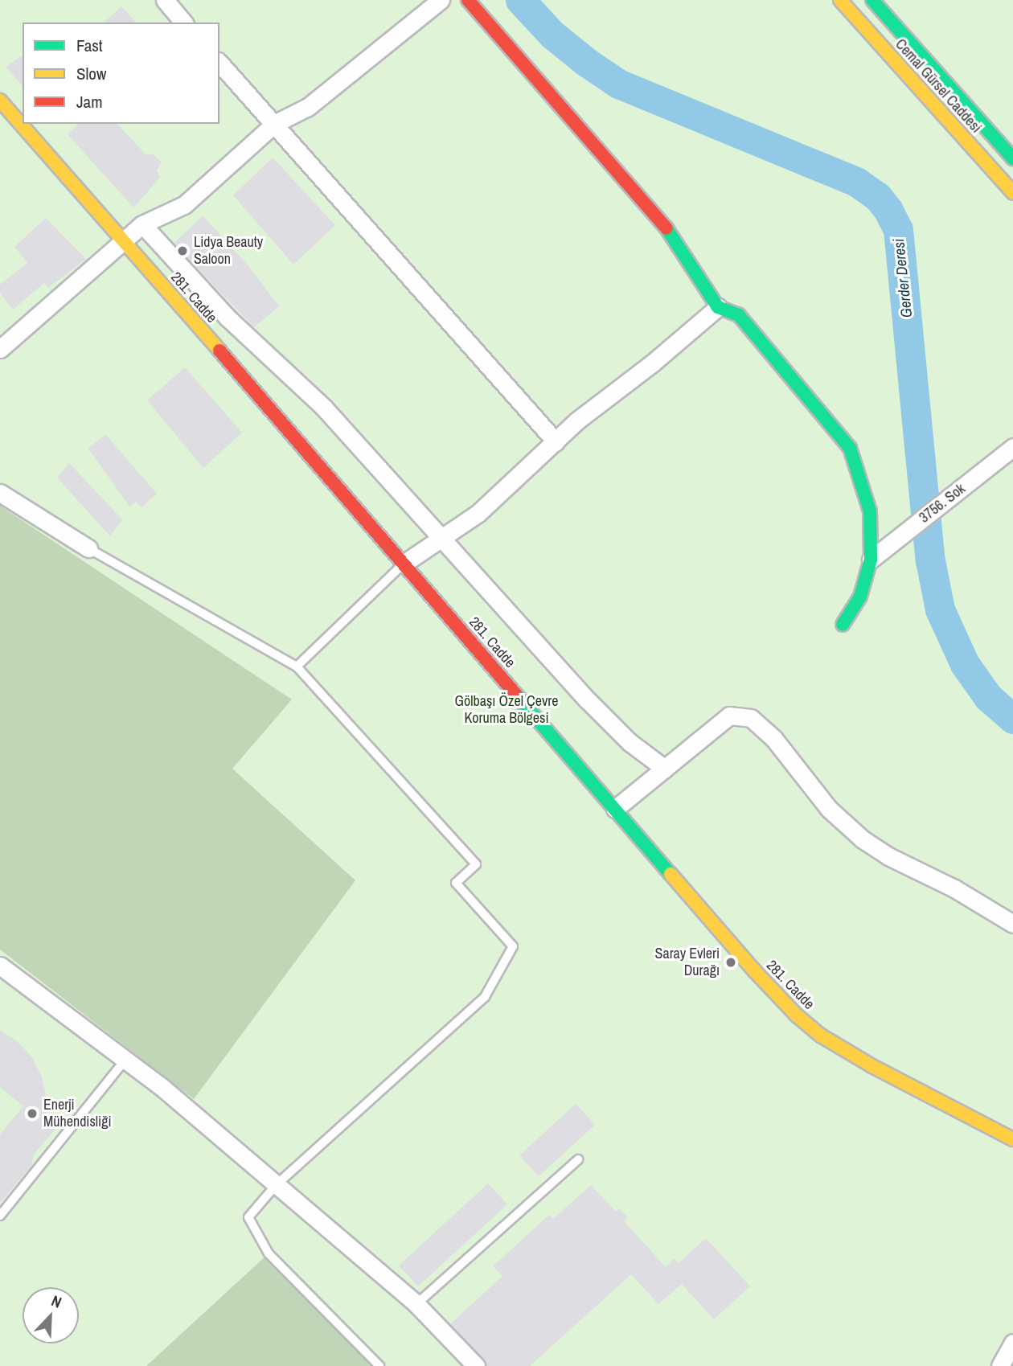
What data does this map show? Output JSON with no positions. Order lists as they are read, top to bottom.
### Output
{
  "streets": {
    "street": ["Cemal Gürsel Caddesi", "281. Cadde", "3756. Sok"]
  },
  "water": ["Gerder Deresi"],
  "parks": ["Gölbaşı Özel Çevre Koruma Bölgesi"],
  "places": ["Lidya Beauty Saloon", "Saray Evleri Durağı", "Enerji Mühendisliği"],
  "legend": ["Fast", "Slow", "Jam"],
  "north": "top right"
}
